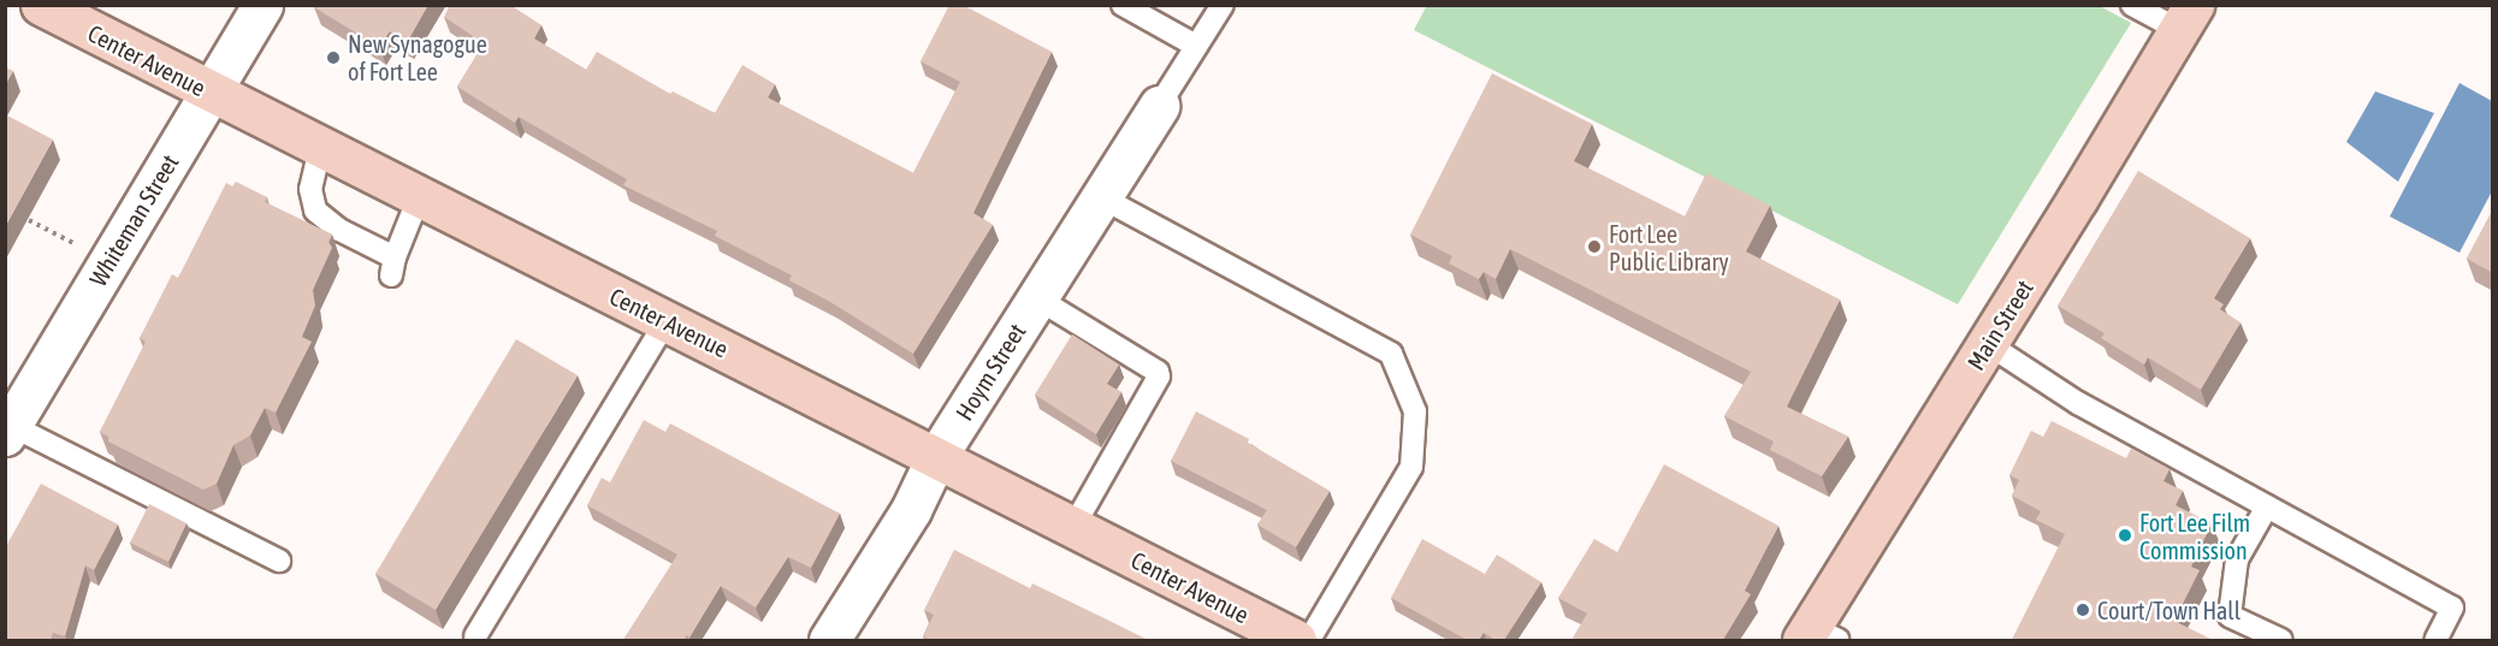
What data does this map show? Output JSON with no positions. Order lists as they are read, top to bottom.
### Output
{
  "streets": {
    "main road": ["Center Avenue", "Main Street"],
    "street": ["Whiteman Street", "Hoym Street"]
  },
  "crossings": [
    ["Center Avenue", "Whiteman Street"],
    ["Center Avenue", "Hoym Street"]
  ],
  "places": [
    "New Synagogue of Fort Lee",
    "Fort Lee Public Library",
    "Fort Lee Film Commission",
    "Court/Town Hall"
  ]
}
